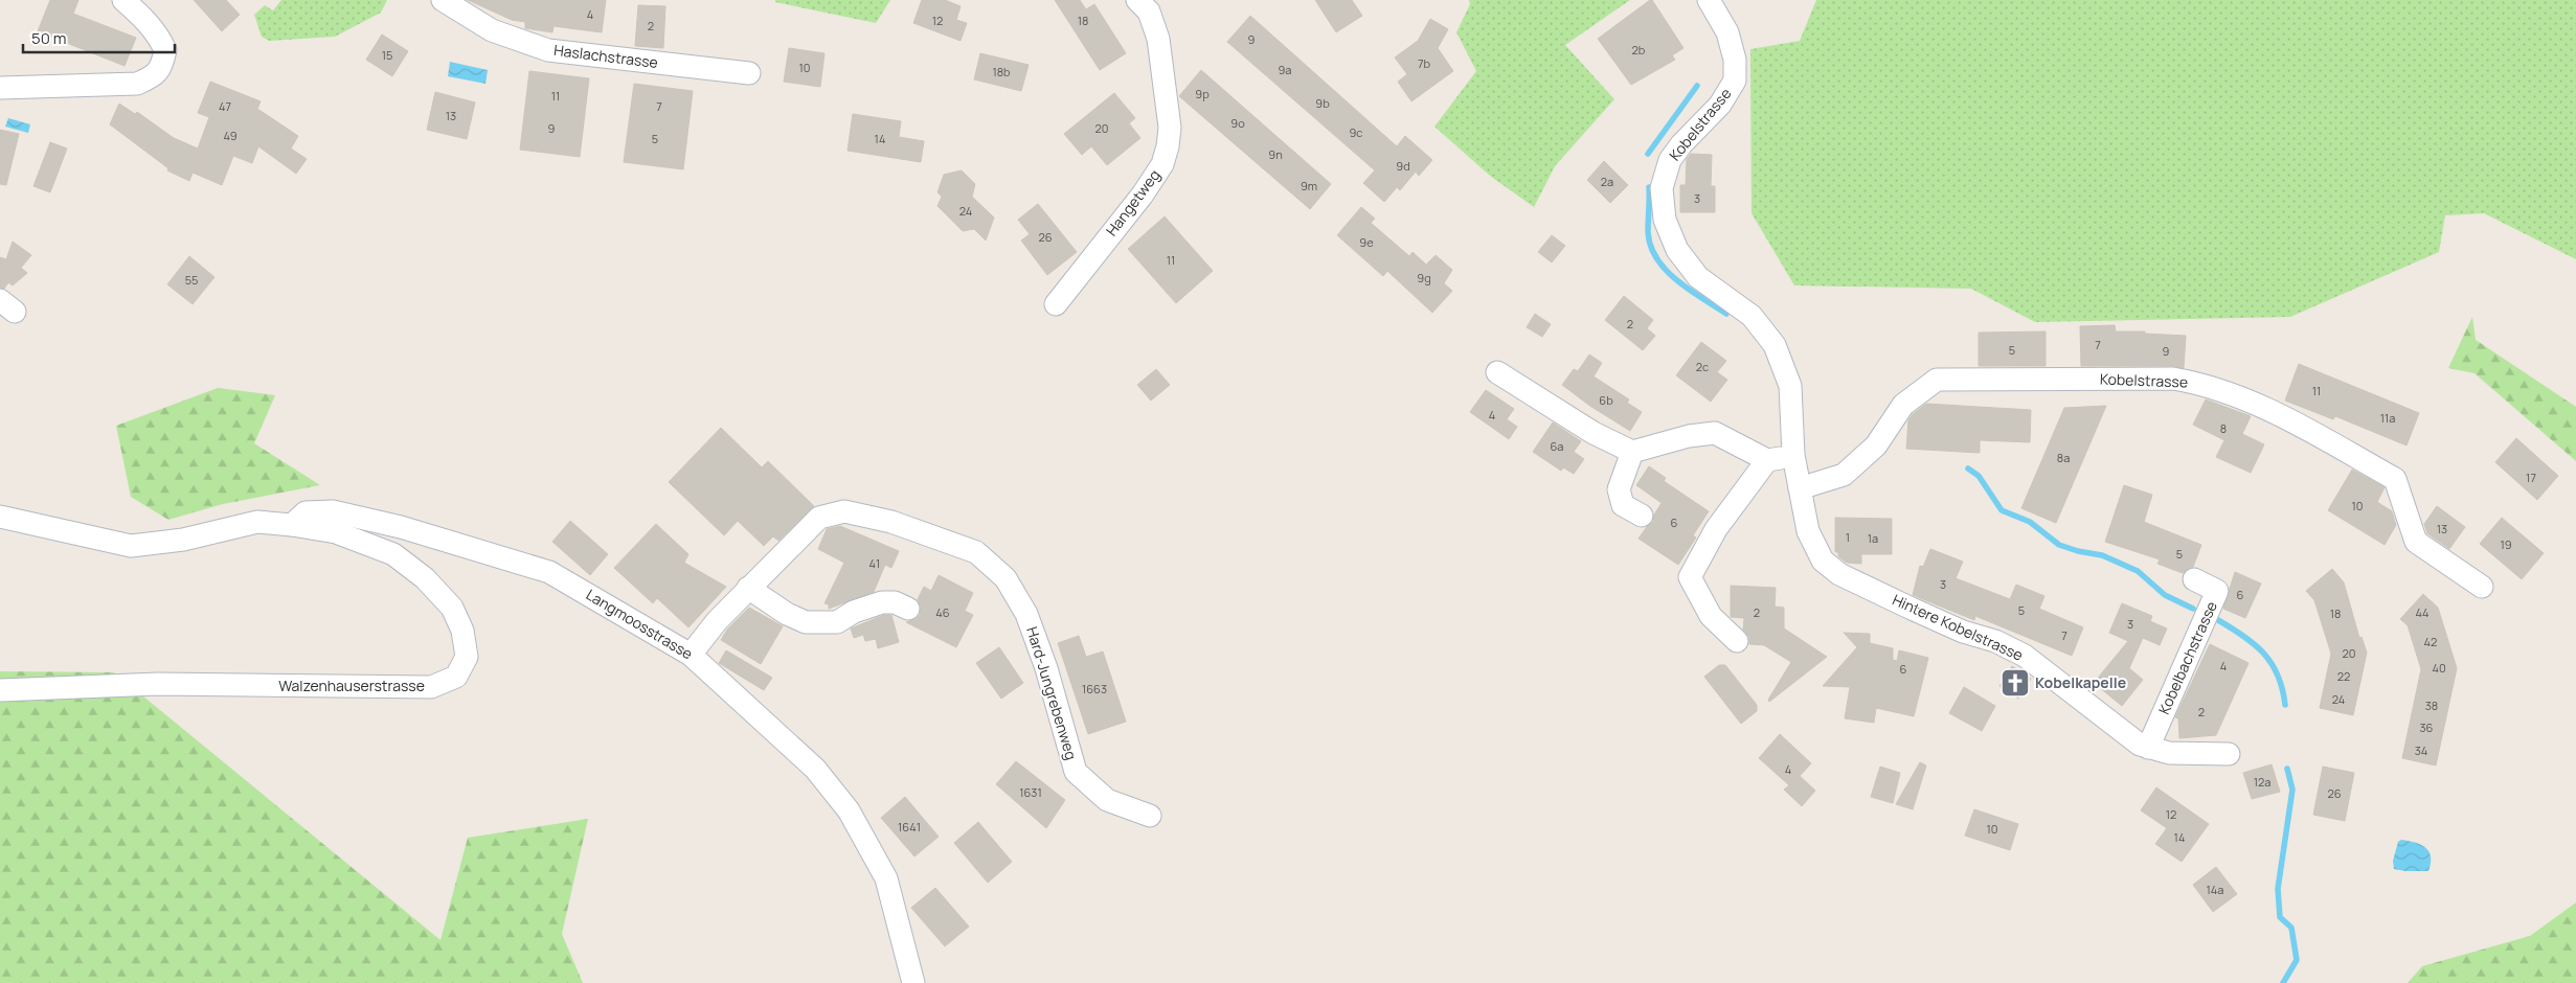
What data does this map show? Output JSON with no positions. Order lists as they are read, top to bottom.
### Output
{
  "streets": {
    "street": [
      "Haslachstrasse",
      "Kobelstrasse",
      "Hangetweg",
      "Langmoosstrasse",
      "Hintere Kobelstrasse",
      "Kobelbachstrasse",
      "Walzenhauserstrasse",
      "Hard-Jungrebenweg"
    ]
  },
  "crossings": [
    ["Kobelstrasse", "Hintere Kobelstrasse"],
    ["Langmoosstrasse", "Walzenhauserstrasse"],
    ["Langmoosstrasse", "Hard-Jungrebenweg"],
    ["Hintere Kobelstrasse", "Kobelbachstrasse"]
  ],
  "places": {
    "church": ["Kobelkapelle"]
  },
  "house_numbers": [
    "4",
    "12",
    "18",
    "2",
    "9",
    "2b",
    "15",
    "7b",
    "10",
    "9a",
    "18b",
    "9p",
    "11",
    "9b",
    "47",
    "7",
    "13",
    "9o",
    "9",
    "20",
    "9c",
    "49",
    "5",
    "14",
    "9n",
    "9d",
    "2a",
    "9m",
    "3",
    "24",
    "26",
    "9e",
    "11",
    "9g",
    "55",
    "2",
    "7",
    "5",
    "9",
    "2c",
    "11",
    "6b",
    "4",
    "11a",
    "8",
    "6a",
    "8a",
    "17",
    "10",
    "6",
    "13",
    "1",
    "1a",
    "19",
    "5",
    "41",
    "3",
    "6",
    "5",
    "46",
    "2",
    "44",
    "18",
    "3",
    "7",
    "42",
    "20",
    "4",
    "40",
    "6",
    "22",
    "1663",
    "24",
    "38",
    "2",
    "36",
    "34",
    "4",
    "12a",
    "1631",
    "26",
    "12",
    "1641",
    "10",
    "14",
    "14a"
  ],
  "scale_bar": "50 m"
}
